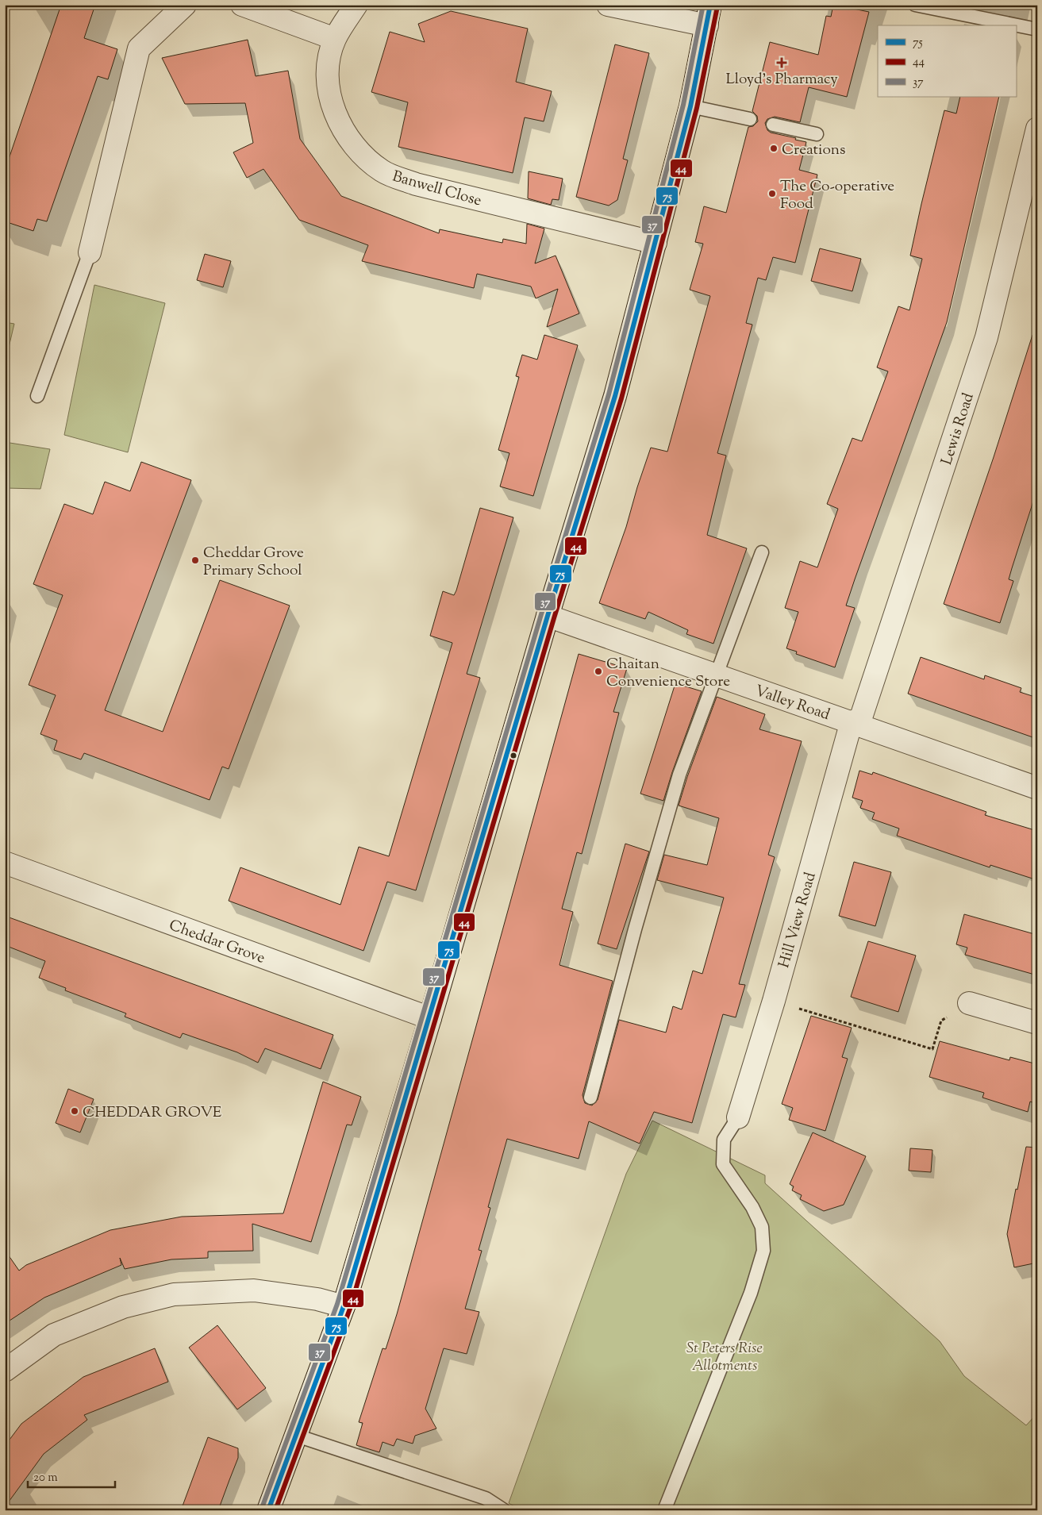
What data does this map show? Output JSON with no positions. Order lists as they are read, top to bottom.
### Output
{
  "streets": {
    "street": [
      "Banwell Close",
      "Lewis Road",
      "Valley Road",
      "Hill View Road",
      "Cheddar Grove"
    ]
  },
  "crossings": [
    ["Lewis Road", "Valley Road"],
    ["Lewis Road", "Hill View Road"],
    ["Valley Road", "Hill View Road"]
  ],
  "parks": ["St Peters Rise Allotments"],
  "places": {
    "health": ["Lloyd's Pharmacy"],
    "other": [
      "Creations",
      "The Co-operative Food",
      "Cheddar Grove Primary School",
      "Chaitan Convenience Store",
      "CHEDDAR GROVE"
    ]
  },
  "lines": ["transit line 75", "transit line 37", "transit line 44"],
  "legend": ["75", "44", "37"],
  "scale_bar": "20 m"
}
